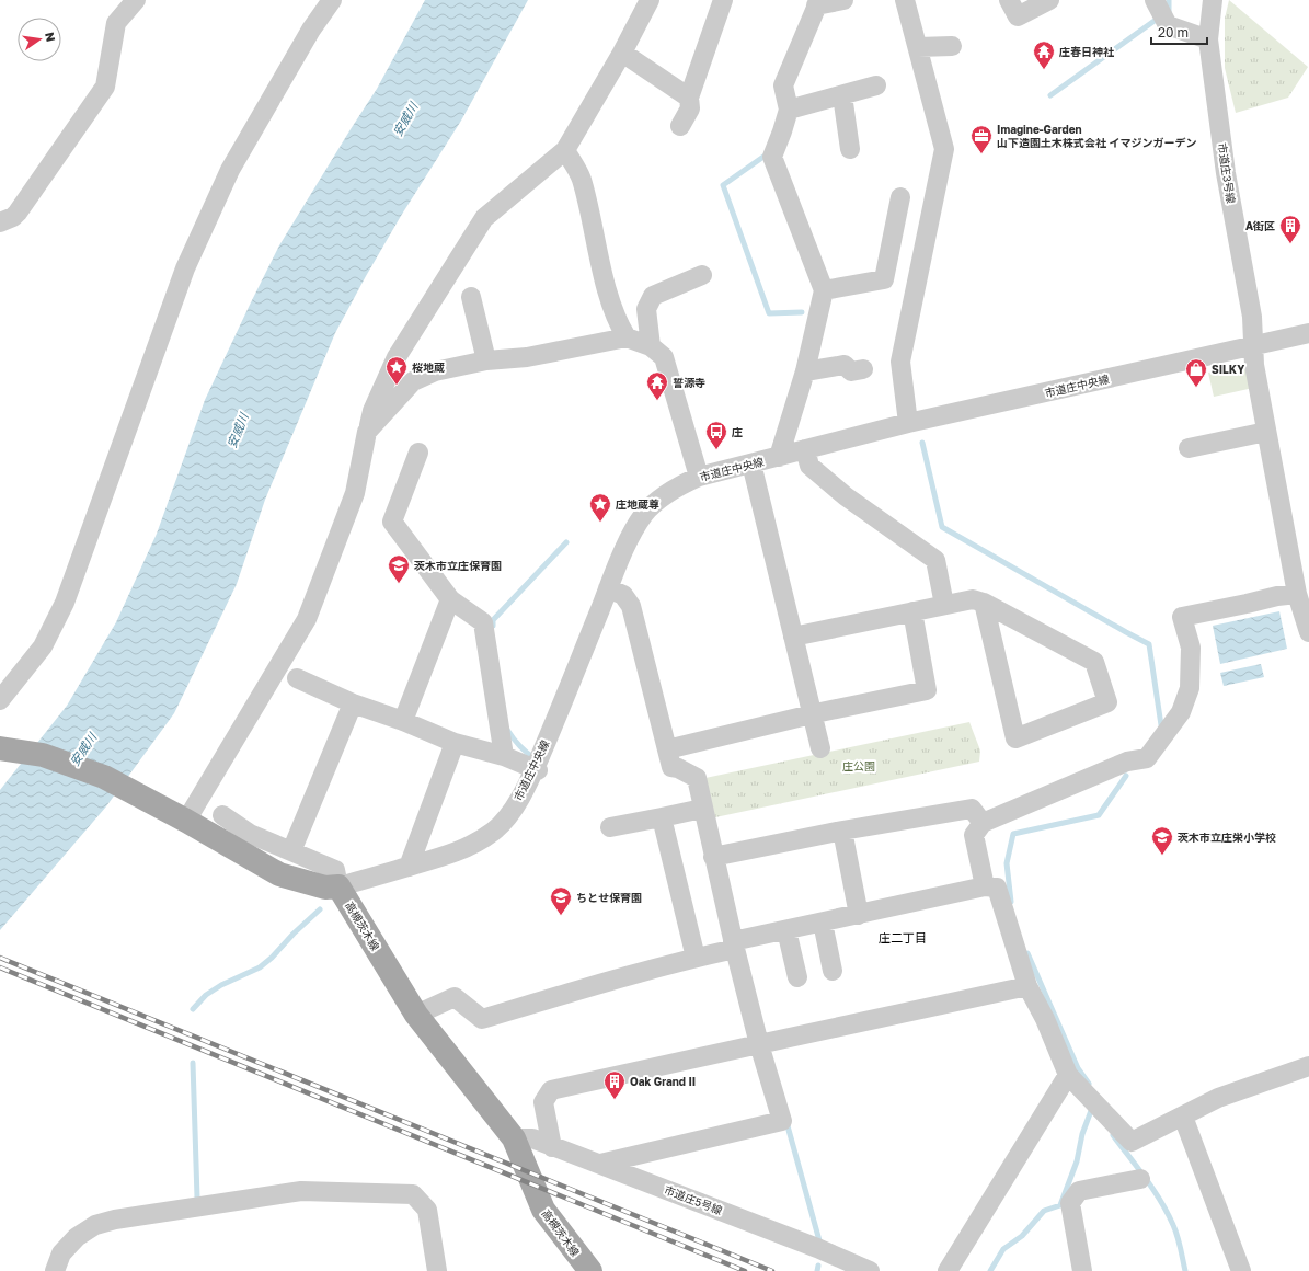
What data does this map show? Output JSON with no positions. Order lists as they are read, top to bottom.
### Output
{
  "streets": {
    "main road": ["高槻茨木線"],
    "street": ["市道庄3号線", "市道庄中央線", "市道庄5号線"]
  },
  "crossings": [
    ["市道庄3号線", "市道庄中央線"],
    ["市道庄中央線", "高槻茨木線"],
    ["高槻茨木線", "市道庄5号線"]
  ],
  "districts": ["庄二丁目"],
  "water": ["安威川"],
  "parks": ["庄公園"],
  "places": {
    "temple": ["庄春日神社", "誓源寺"],
    "office": ["Imagine-Garden 山下造園土木株式会社 イマジンガーデン"],
    "building": ["A街区", "Oak Grand II"],
    "place": ["桜地蔵", "庄地蔵尊"],
    "shop": ["SILKY"],
    "bus stop": ["庄"],
    "school or university": ["茨木市立庄保育園", "茨木市立庄栄小学校", "ちとせ保育園"]
  },
  "scale_bar": "20 m",
  "north": "right"
}
